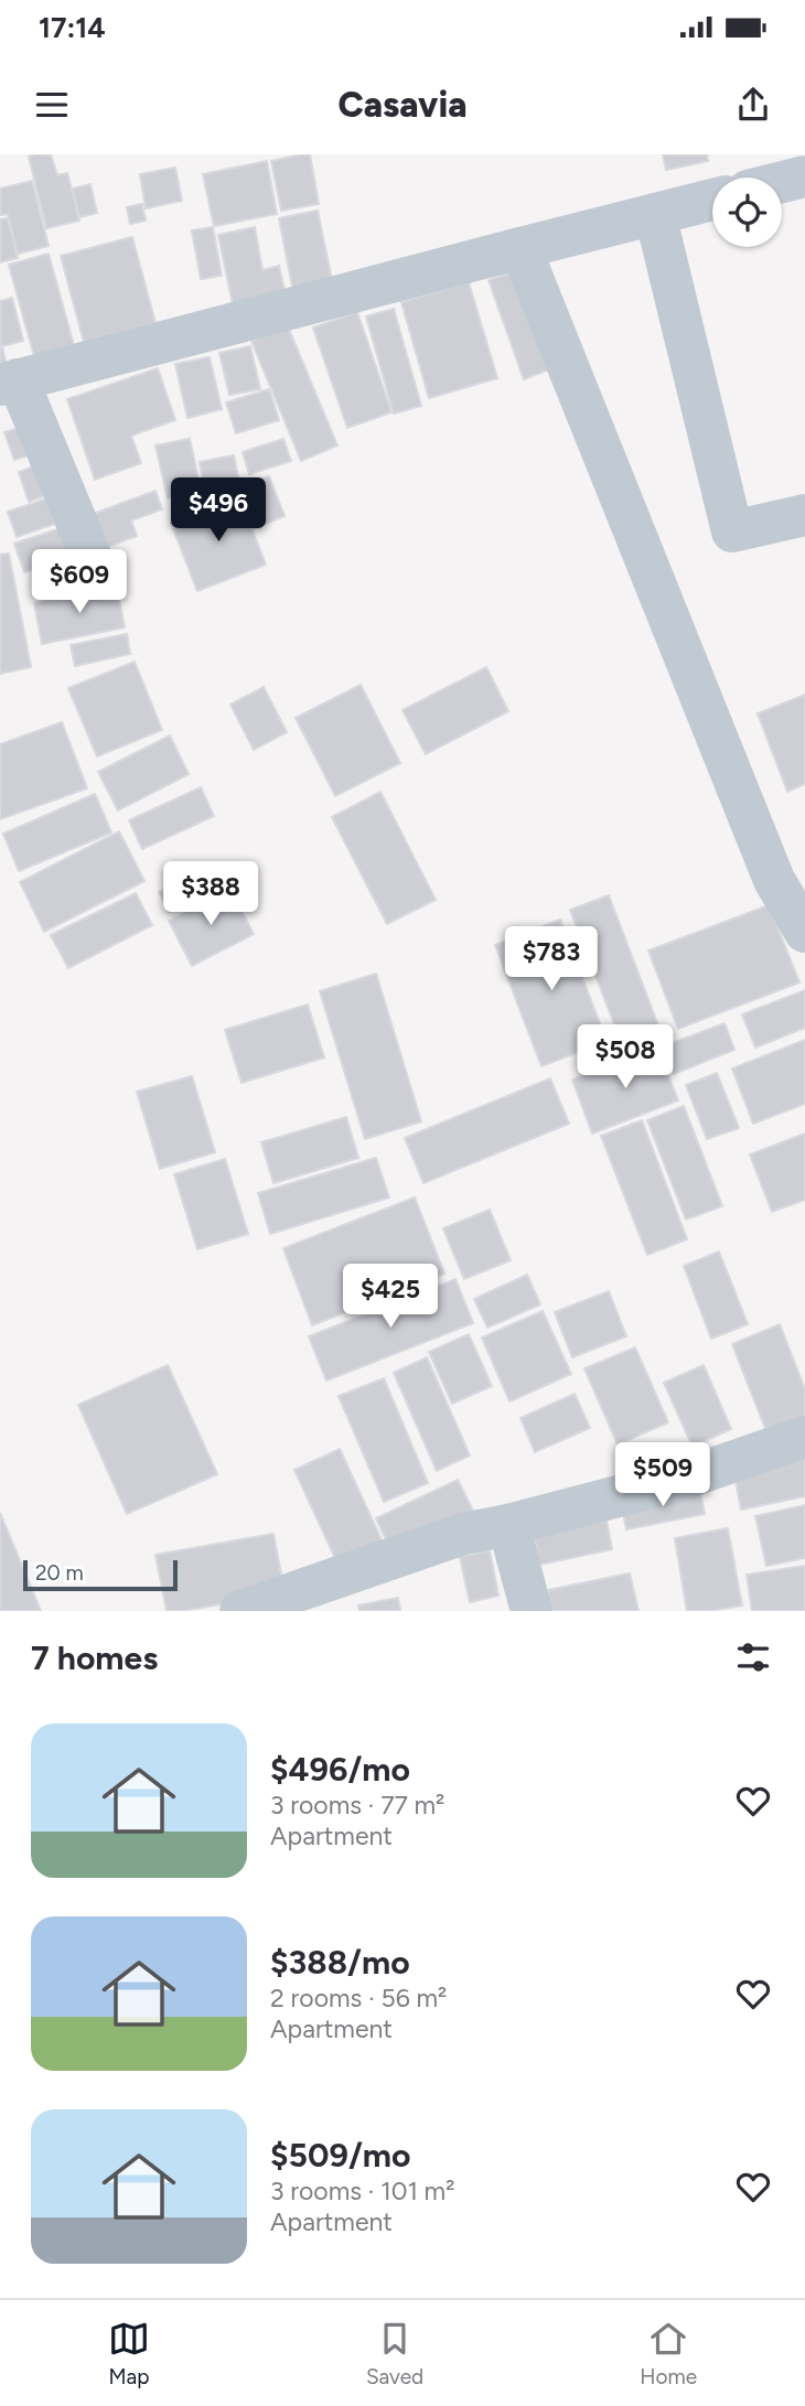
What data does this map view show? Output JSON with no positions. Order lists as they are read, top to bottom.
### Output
{
  "scale_bar": "20 m",
  "page": {
    "status": "17:14",
    "header": "Casavia",
    "price": [
      "$496",
      "$609",
      "$388",
      "$783",
      "$508",
      "$425",
      "$509"
    ],
    "scale": "20 m",
    "heading": "7 homes",
    "list": [
      {
        "name": "$496/mo",
        "note": "3 rooms · 77 m² · Apartment"
      },
      {
        "name": "$388/mo",
        "note": "2 rooms · 56 m² · Apartment"
      },
      {
        "name": "$509/mo",
        "note": "3 rooms · 101 m² · Apartment"
      }
    ],
    "tabs": ["Map", "Saved", "Home"]
  }
}
